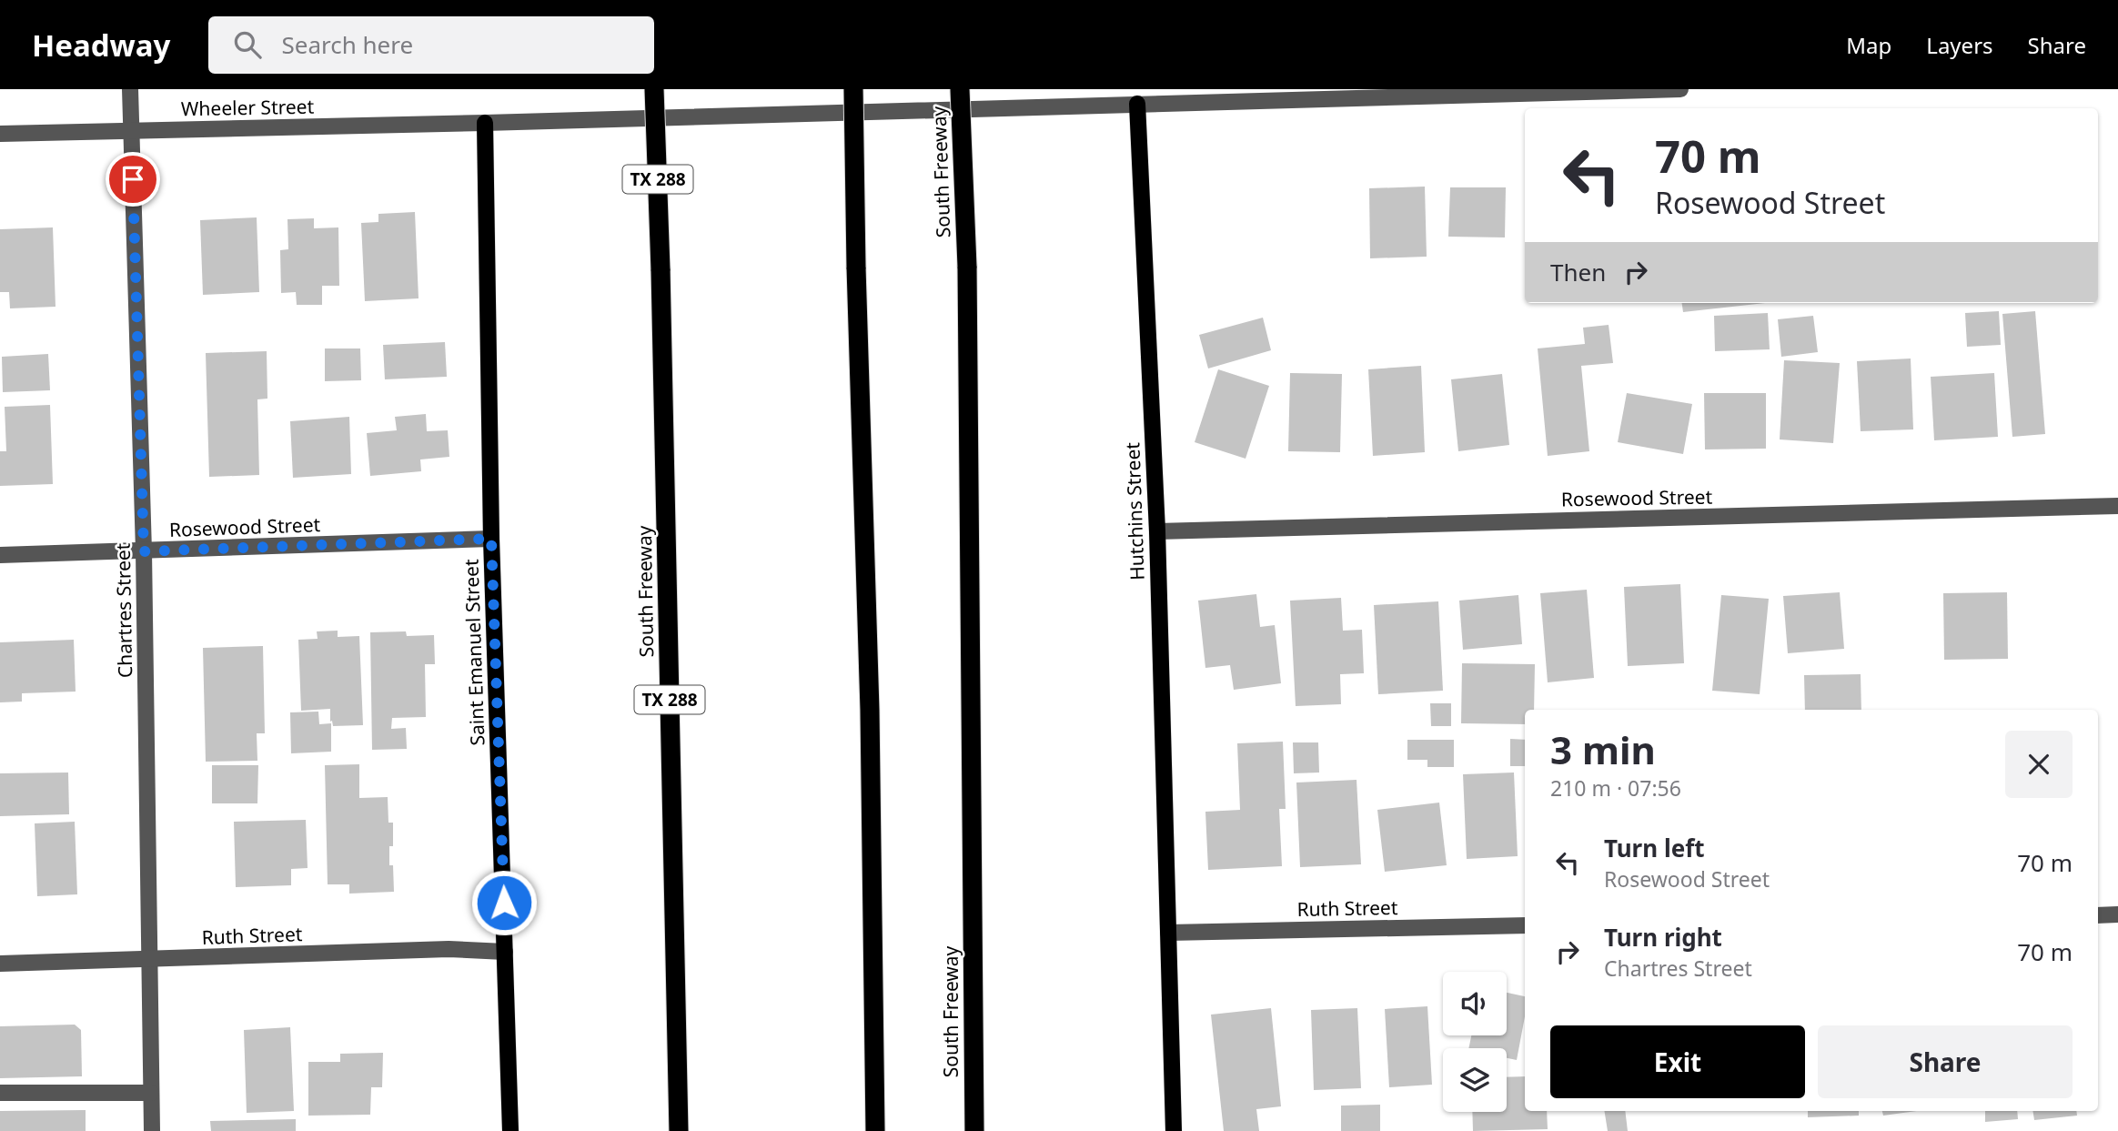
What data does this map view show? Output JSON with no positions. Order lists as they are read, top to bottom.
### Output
{
  "streets": {
    "highway": ["South Freeway", "TX 288"],
    "main road": ["Hutchins Street", "Saint Emanuel Street"],
    "street": [
      "Wheeler Street",
      "Rosewood Street",
      "Chartres Street",
      "Ruth Street"
    ]
  },
  "crossings": [
    ["Wheeler Street", "Hutchins Street"],
    ["Wheeler Street", "Chartres Street"],
    ["Wheeler Street", "Saint Emanuel Street"],
    ["Rosewood Street", "Hutchins Street"],
    ["Rosewood Street", "Chartres Street"],
    ["Rosewood Street", "Saint Emanuel Street"],
    ["Hutchins Street", "Ruth Street"],
    ["Chartres Street", "Ruth Street"],
    ["Saint Emanuel Street", "Ruth Street"]
  ],
  "page": {
    "header": "Headway",
    "search": "Search here",
    "nav": ["Map", "Layers", "Share"],
    "turn": ["70 m", "Rosewood Street"],
    "then": "Then",
    "heading": ["3 min", "210 m · 07:56"],
    "list": [
      {
        "name": "Turn left",
        "note": "Rosewood Street",
        "value": "70 m"
      },
      {
        "name": "Turn right",
        "note": "Chartres Street",
        "value": "70 m"
      }
    ],
    "buttons": ["Exit", "Share"]
  }
}
